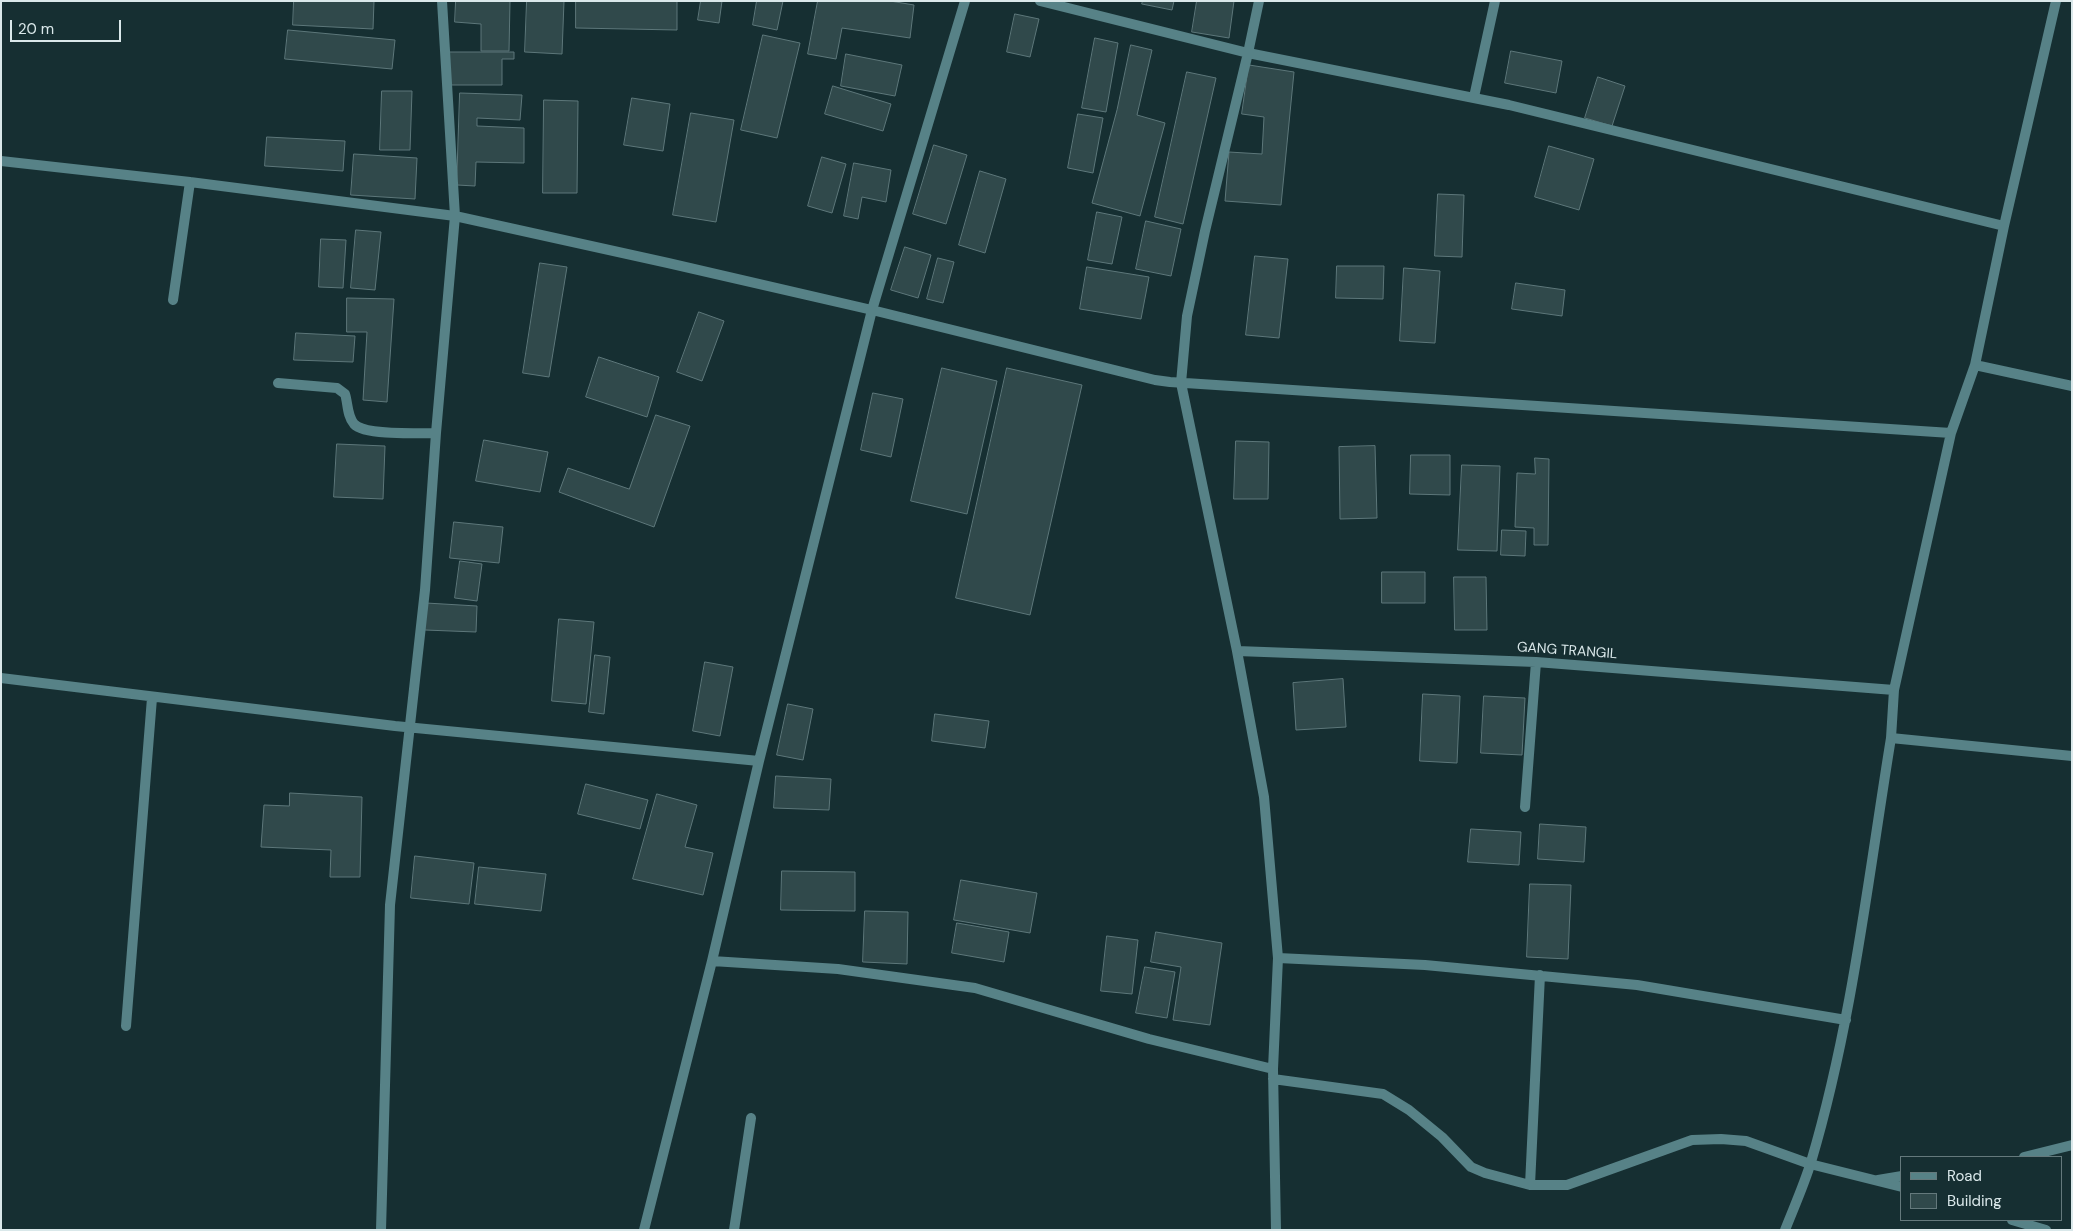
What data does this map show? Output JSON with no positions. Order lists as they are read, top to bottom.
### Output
{
  "streets": {
    "street": ["GANG TRANGIL"]
  },
  "legend": ["Road", "Building"],
  "scale_bar": "20 m"
}
